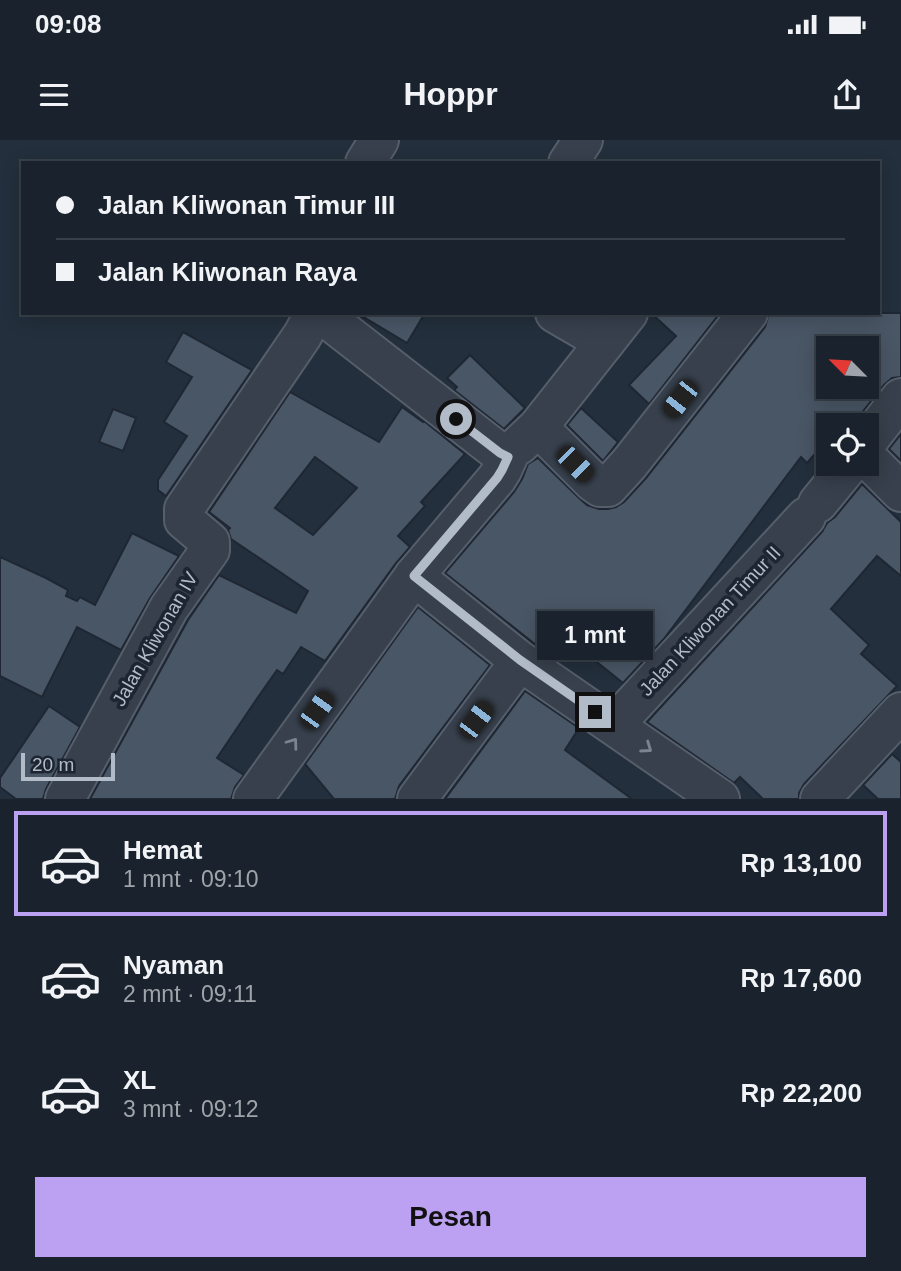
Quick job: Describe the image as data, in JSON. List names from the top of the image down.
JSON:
{
  "streets": {
    "street": ["Jalan Kliwonan Timur II", "Jalan Kliwonan IV"]
  },
  "scale_bar": "20 m",
  "north": "top left",
  "page": {
    "status": "09:08",
    "header": "Hoppr",
    "banner": ["Jalan Kliwonan Timur III", "Jalan Kliwonan Raya"],
    "bubble": "1 mnt",
    "scale": "20 m",
    "list": [
      {
        "name": "Hemat",
        "note": "1 mnt · 09:10",
        "value": "Rp 13,100"
      },
      {
        "name": "Nyaman",
        "note": "2 mnt · 09:11",
        "value": "Rp 17,600"
      },
      {
        "name": "XL",
        "note": "3 mnt · 09:12",
        "value": "Rp 22,200"
      }
    ],
    "buttons": "Pesan"
  }
}
